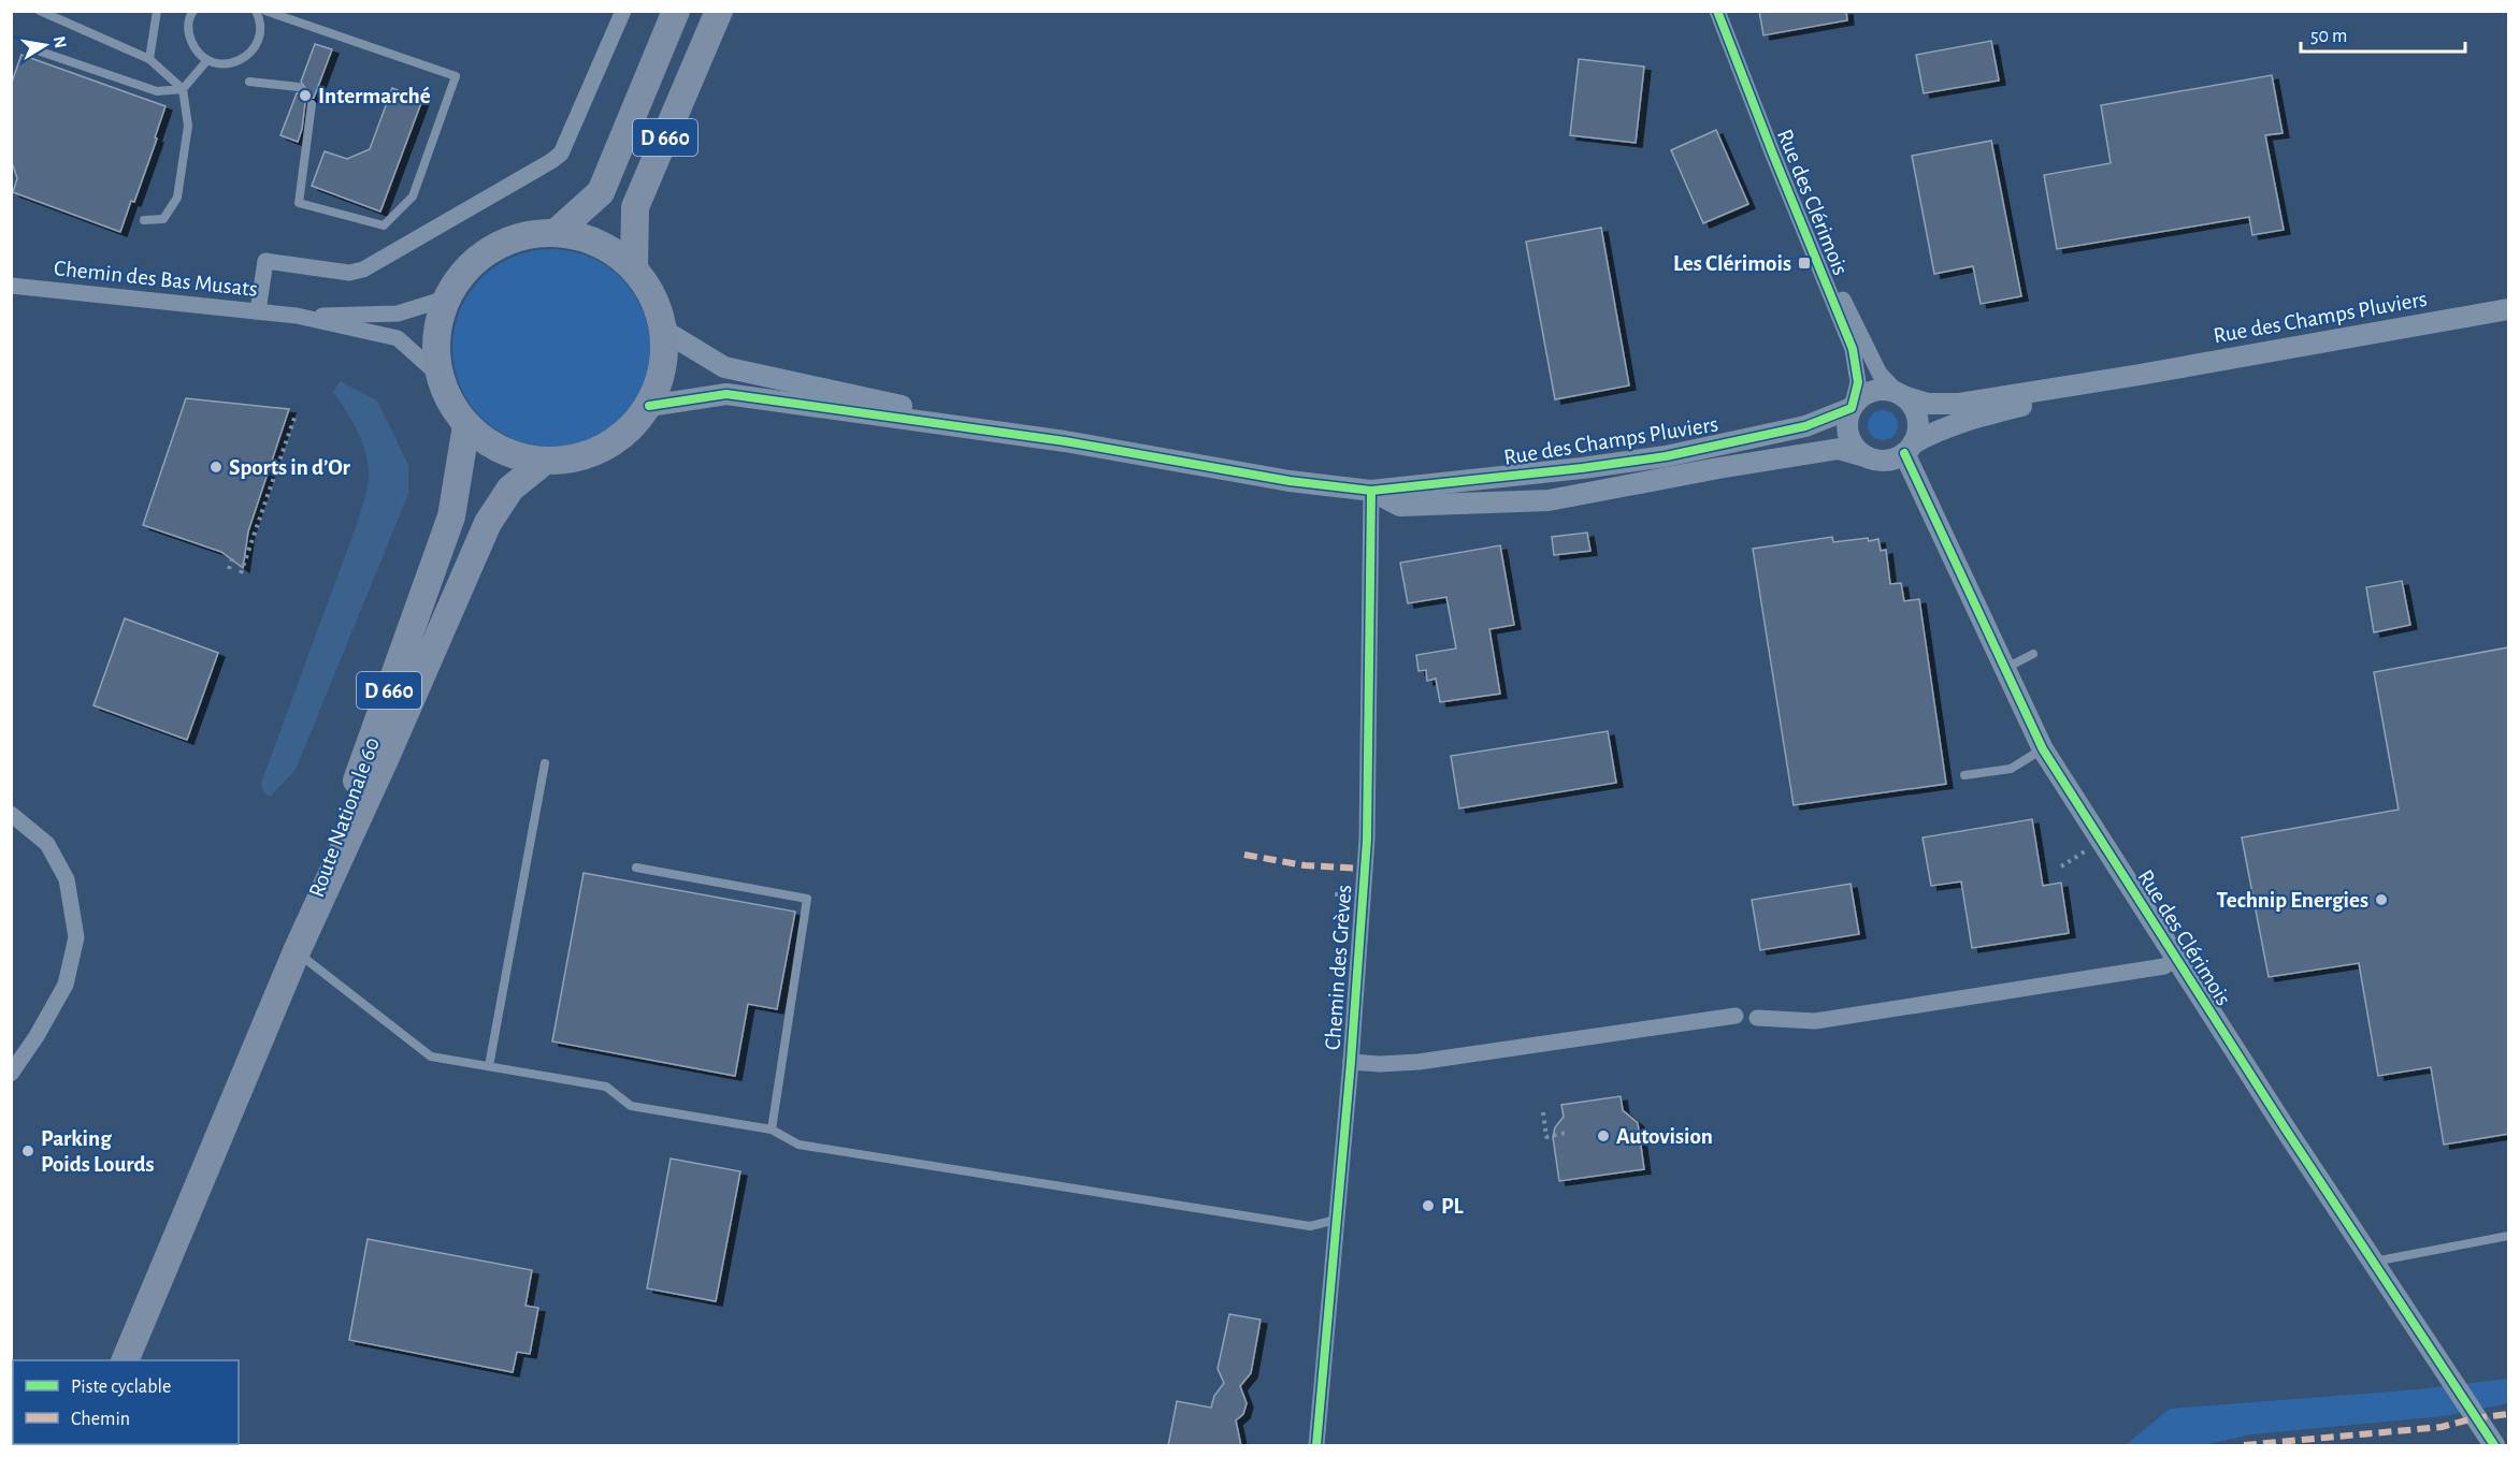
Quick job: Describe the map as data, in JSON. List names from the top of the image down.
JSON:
{
  "streets": {
    "main road": ["D 660", "Route Nationale 60"],
    "street": [
      "Rue des Clérimois",
      "Chemin des Bas Musats",
      "Rue des Champs Pluviers",
      "Chemin des Grèves"
    ]
  },
  "crossings": [
    ["D 660", "Chemin des Bas Musats"],
    ["D 660", "Route Nationale 60"],
    ["Rue des Clérimois", "Rue des Champs Pluviers"],
    ["Chemin des Bas Musats", "Route Nationale 60"],
    ["Rue des Champs Pluviers", "Chemin des Grèves"]
  ],
  "places": {
    "other": [
      "Intermarché",
      "Sports in d’Or",
      "Technip Energies",
      "Autovision",
      "Parking Poids Lourds",
      "PL"
    ],
    "transit": ["Les Clérimois"]
  },
  "legend": ["Piste cyclable", "Chemin"],
  "scale_bar": "50 m",
  "north": "right"
}
